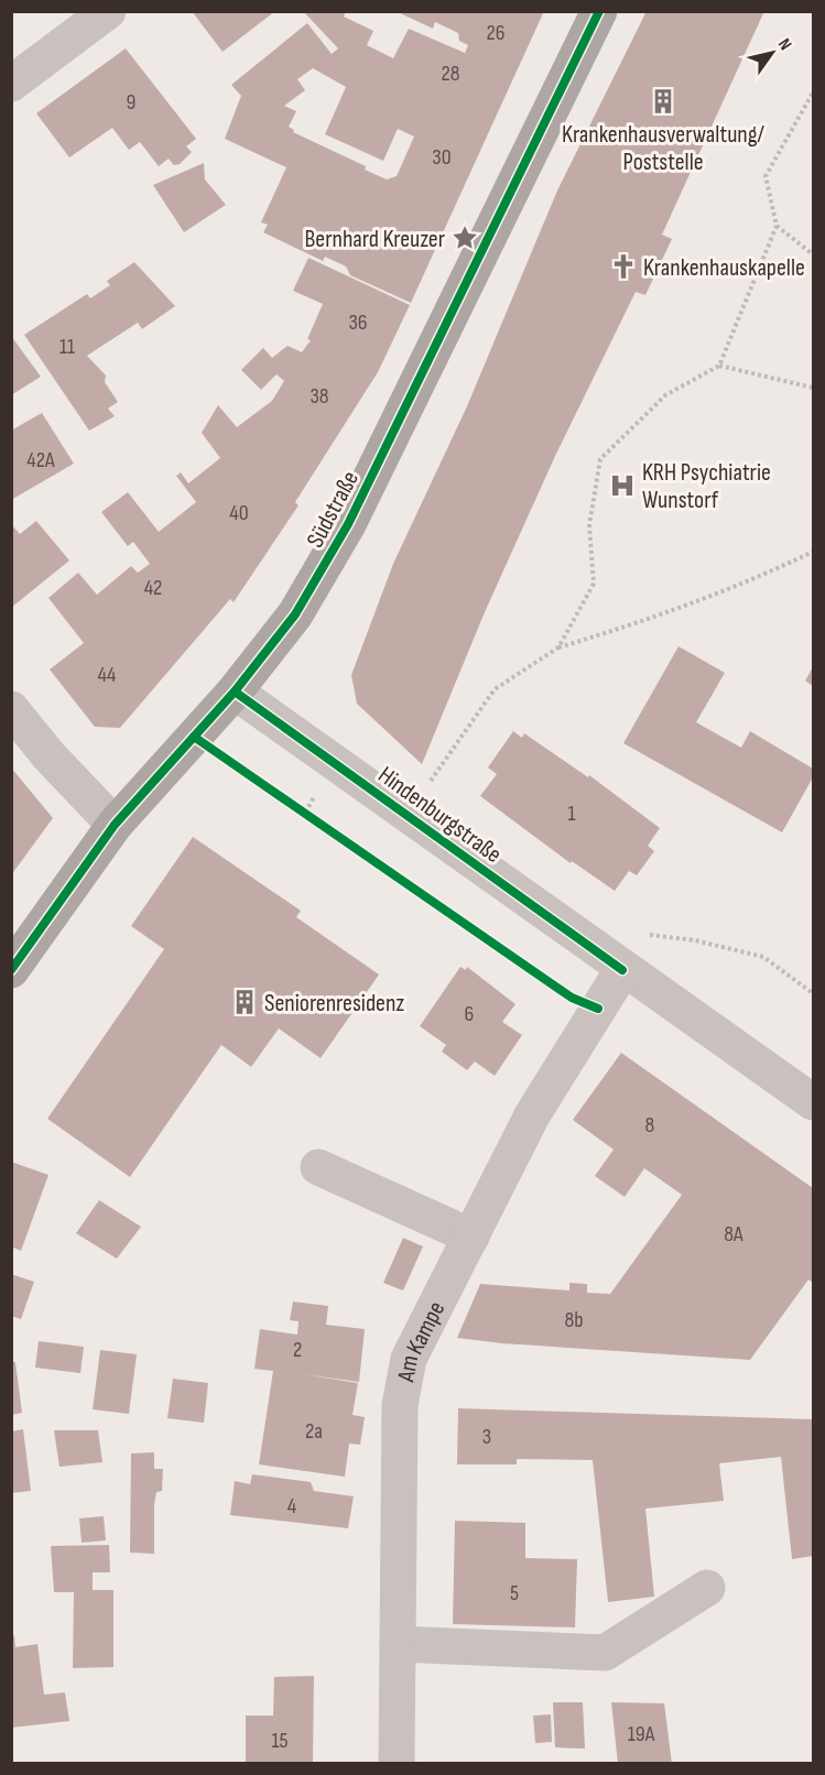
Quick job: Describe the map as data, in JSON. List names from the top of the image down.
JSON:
{
  "streets": {
    "main road": ["Südstraße"],
    "street": ["Hindenburgstraße", "Am Kampe"]
  },
  "crossings": [
    ["Südstraße", "Hindenburgstraße"],
    ["Hindenburgstraße", "Am Kampe"]
  ],
  "places": {
    "building": ["Krankenhausverwaltung/ Poststelle", "Seniorenresidenz"],
    "place": ["Bernhard Kreuzer"],
    "church": ["Krankenhauskapelle"],
    "hospital": ["KRH Psychiatrie Wunstorf"]
  },
  "house_numbers": [
    "26",
    "28",
    "9",
    "30",
    "36",
    "11",
    "38",
    "42A",
    "40",
    "42",
    "44",
    "1",
    "6",
    "8",
    "8A",
    "8b",
    "2",
    "2a",
    "3",
    "4",
    "5",
    "19A",
    "15"
  ],
  "north": "top right"
}
